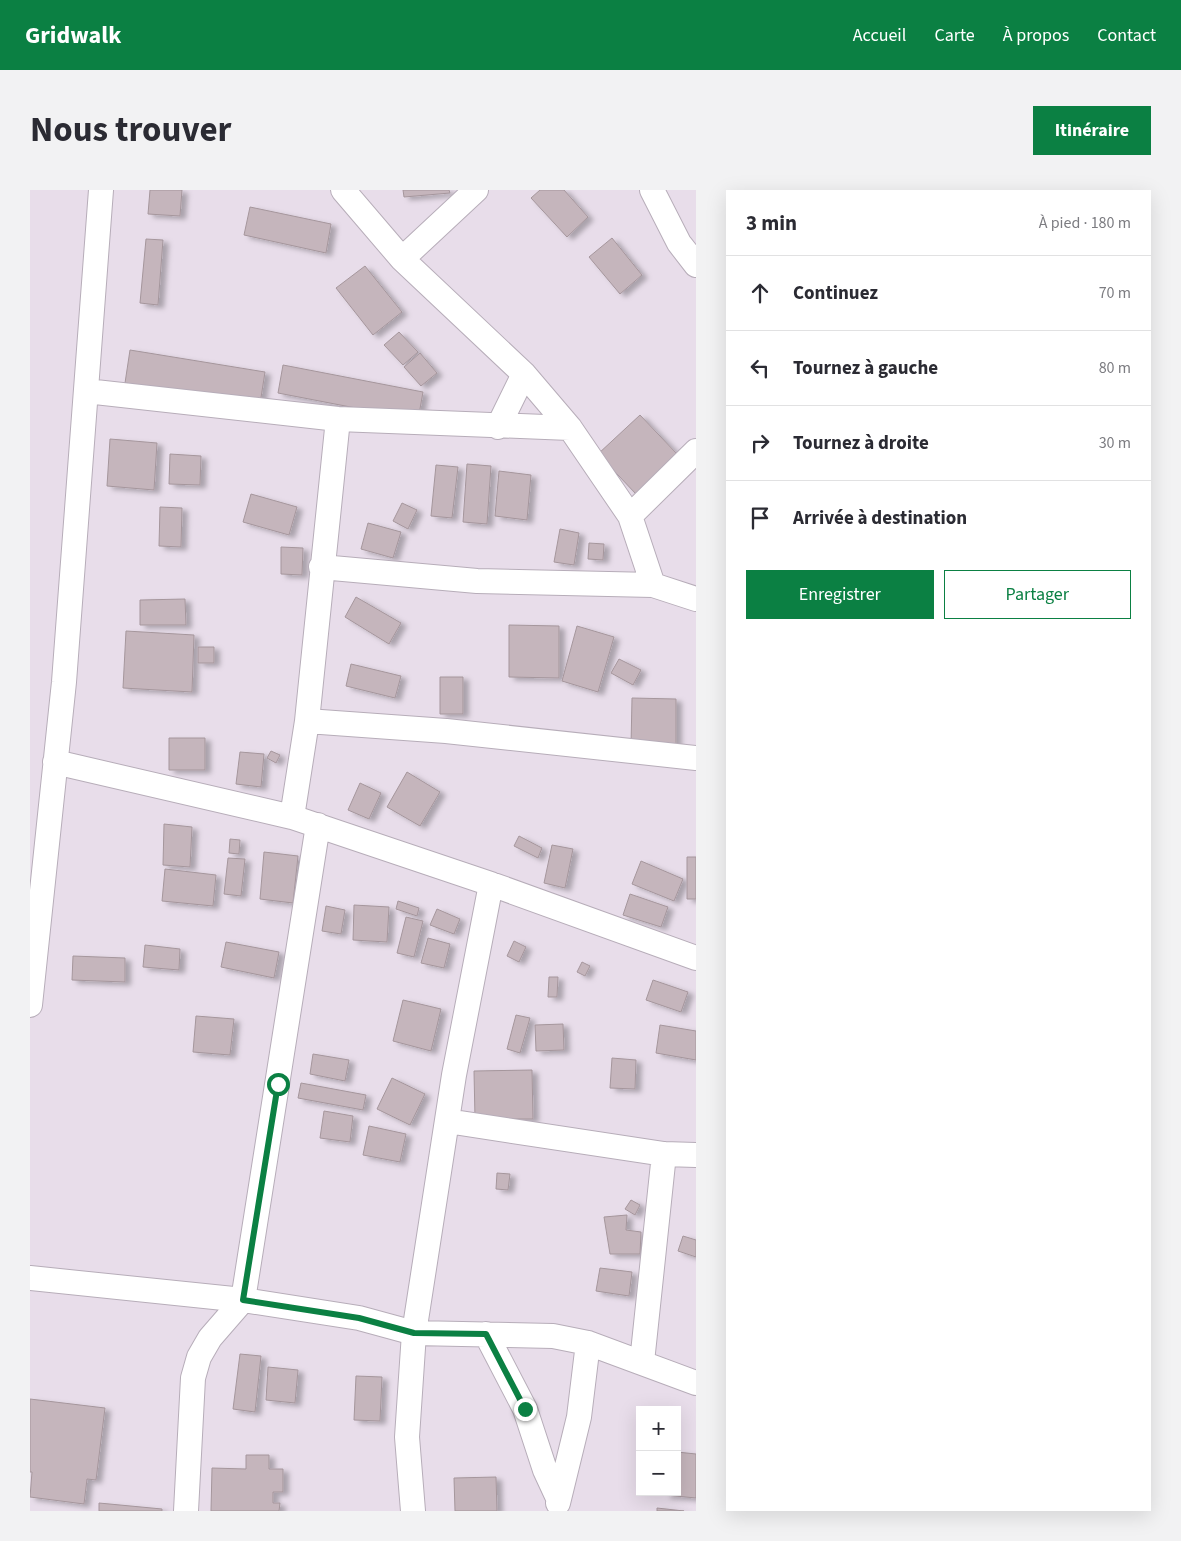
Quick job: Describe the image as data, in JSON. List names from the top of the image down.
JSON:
{
  "page": {
    "header": "Gridwalk",
    "nav": [
      "Accueil",
      "Carte",
      "À propos",
      "Contact"
    ],
    "title": "Nous trouver",
    "buttons": [
      "Itinéraire",
      ["Enregistrer", "Partager"]
    ],
    "heading": ["3 min", "À pied · 180 m"],
    "list": [
      ["Continuez", "70 m"],
      ["Tournez à gauche", "80 m"],
      ["Tournez à droite", "30 m"],
      "Arrivée à destination"
    ],
    "map_buttons": ["+", "−"]
  }
}
